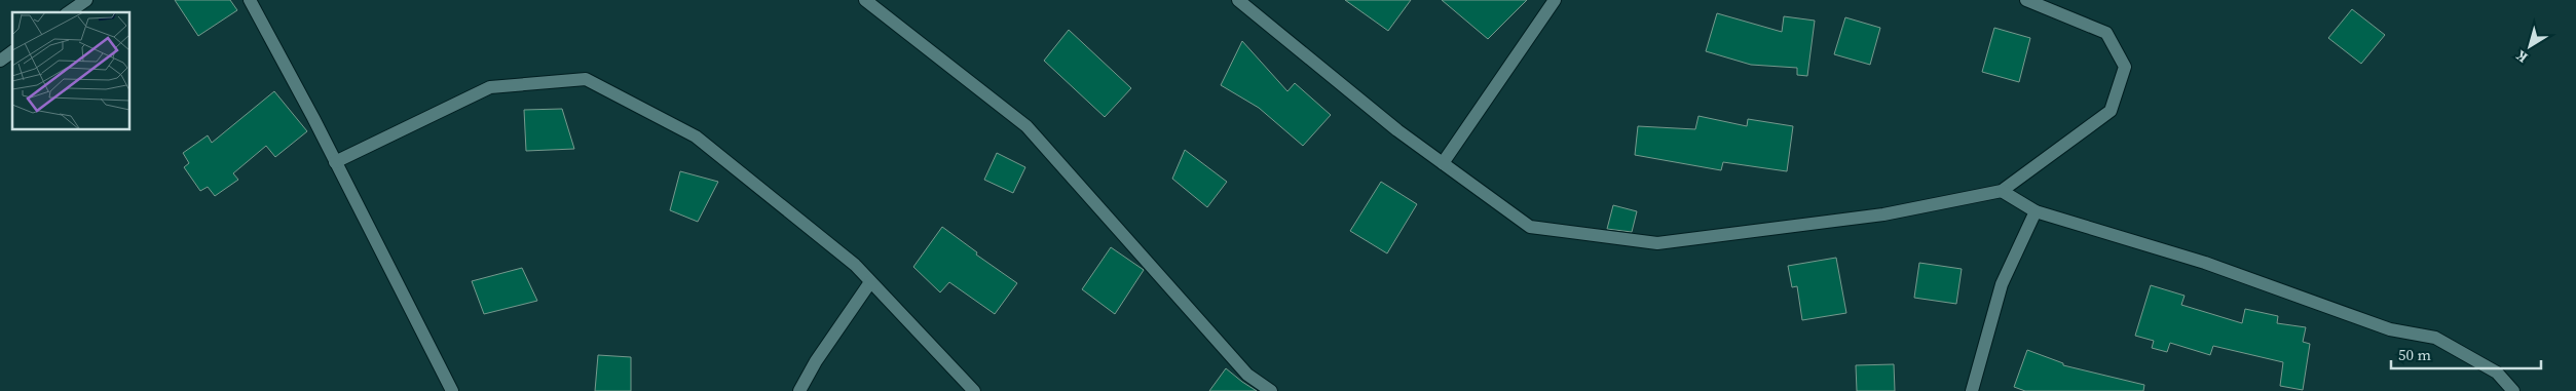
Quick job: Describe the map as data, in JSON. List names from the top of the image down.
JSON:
{
  "scale_bar": "50 m",
  "north": "bottom left"
}
